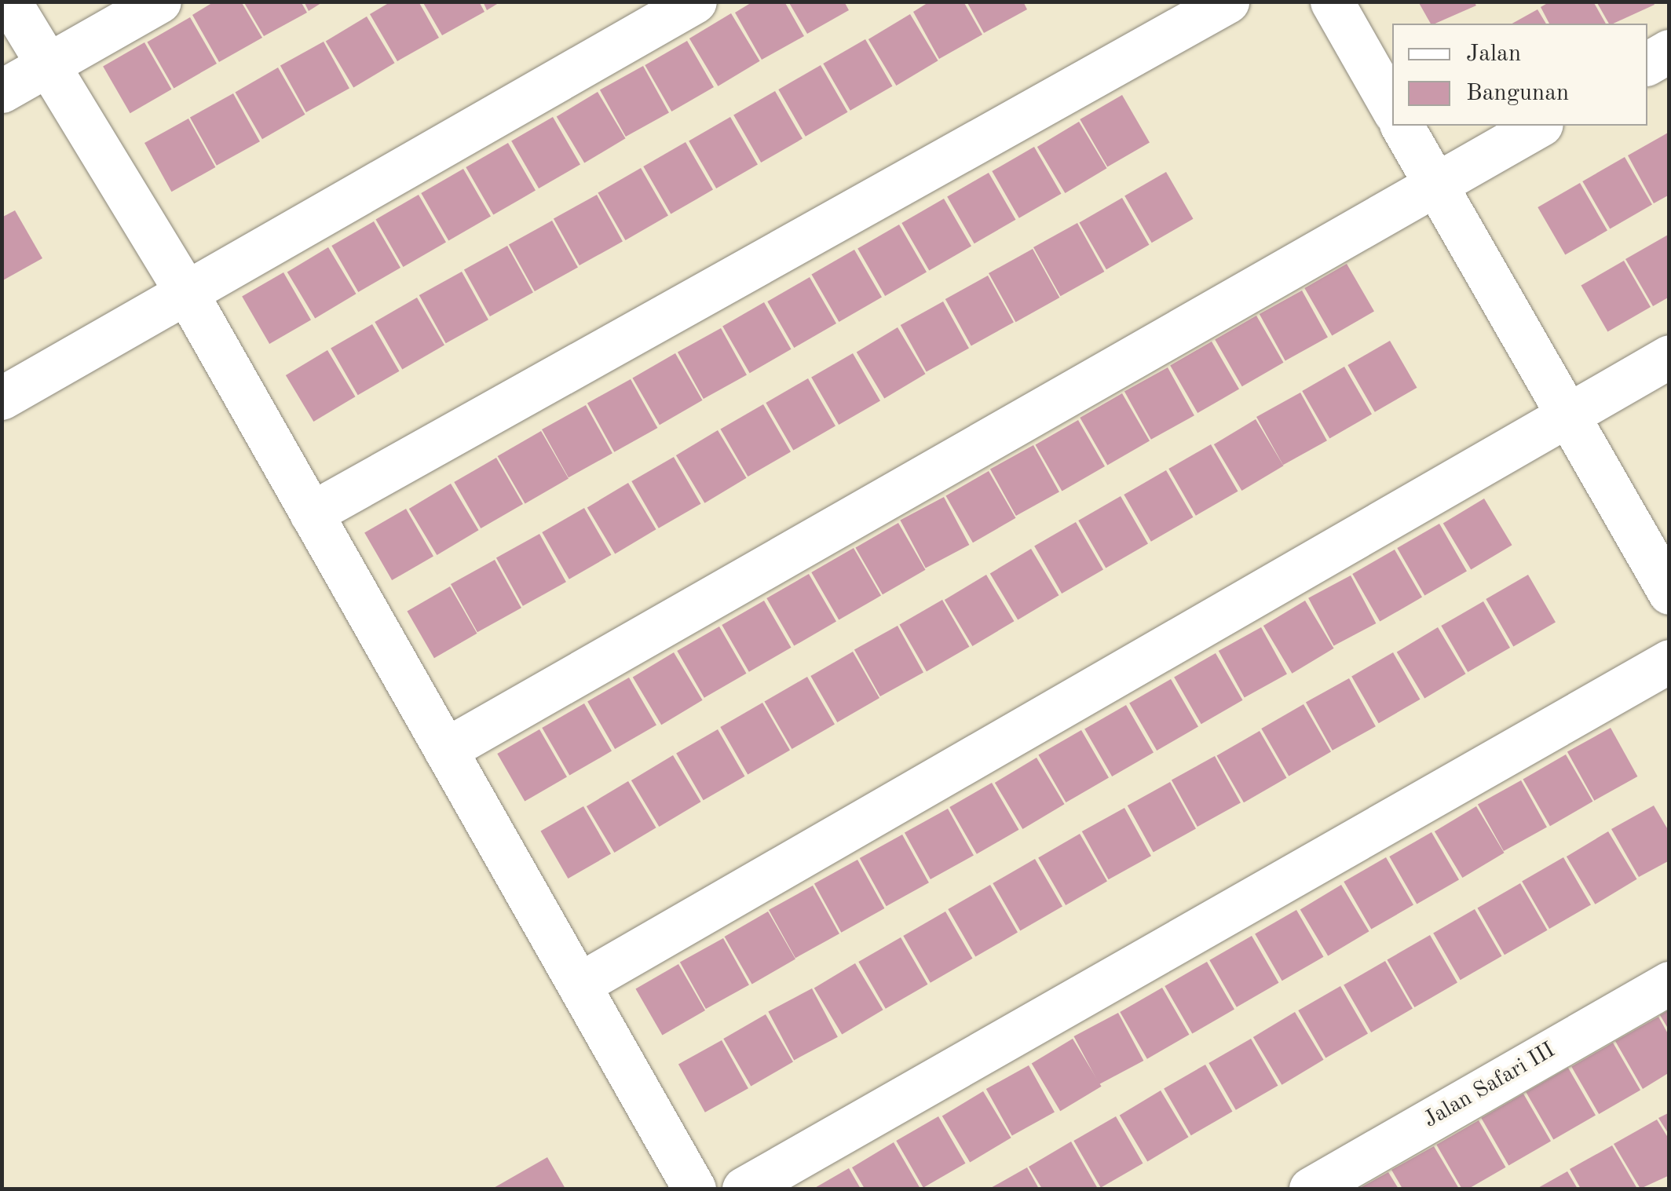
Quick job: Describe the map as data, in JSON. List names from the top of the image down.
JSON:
{
  "streets": {
    "street": ["Jalan Safari III"]
  },
  "legend": ["Jalan", "Bangunan"]
}
